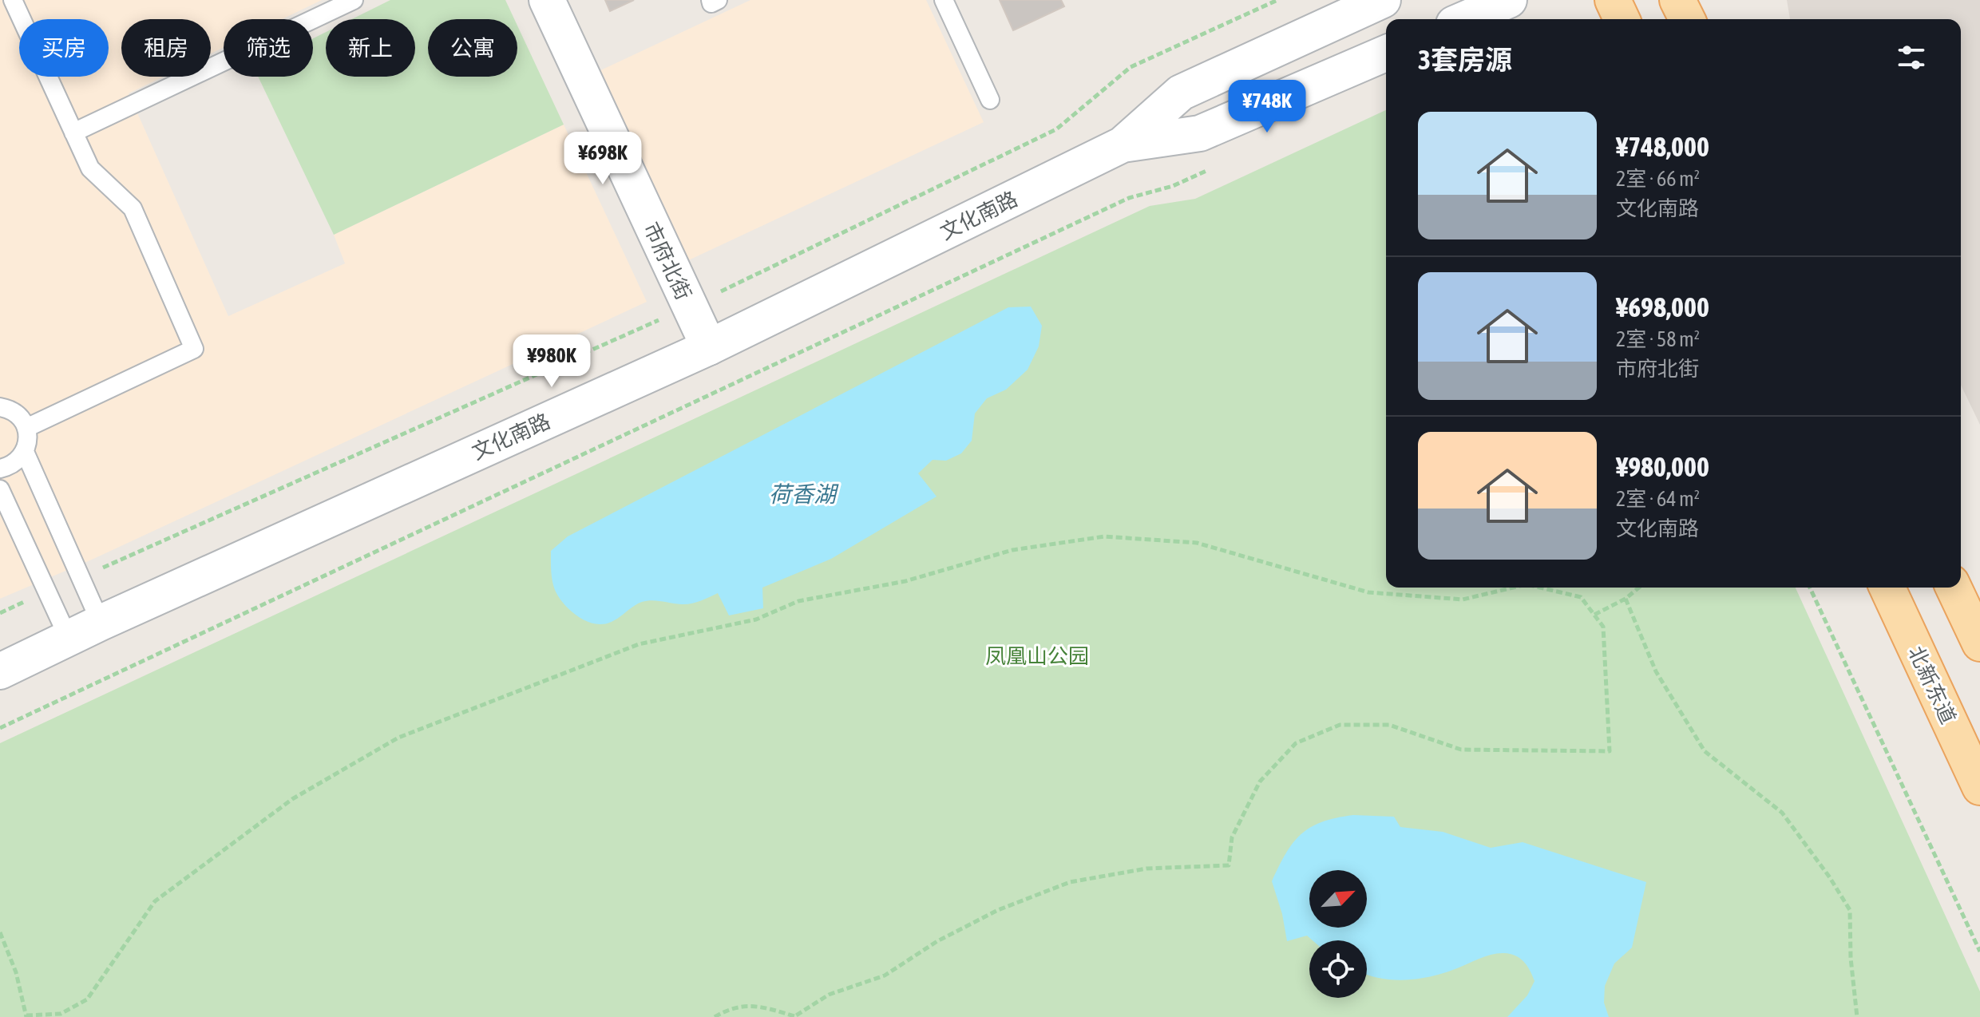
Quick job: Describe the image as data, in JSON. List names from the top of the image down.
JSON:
{
  "streets": {
    "main road": ["北新东道"],
    "street": ["文化南路", "市府北街"]
  },
  "crossings": [
    ["文化南路", "市府北街"]
  ],
  "water": ["荷香湖"],
  "parks": ["凤凰山公园"],
  "north": "top right",
  "page": {
    "chip": [
      "买房",
      "租房",
      "筛选",
      "新上",
      "公寓"
    ],
    "heading": "3套房源",
    "price": ["¥748K", "¥698K", "¥980K"],
    "list": [
      {
        "name": "¥748,000",
        "note": "2室 · 66 m² · 文化南路"
      },
      {
        "name": "¥698,000",
        "note": "2室 · 58 m² · 市府北街"
      },
      {
        "name": "¥980,000",
        "note": "2室 · 64 m² · 文化南路"
      }
    ]
  }
}
